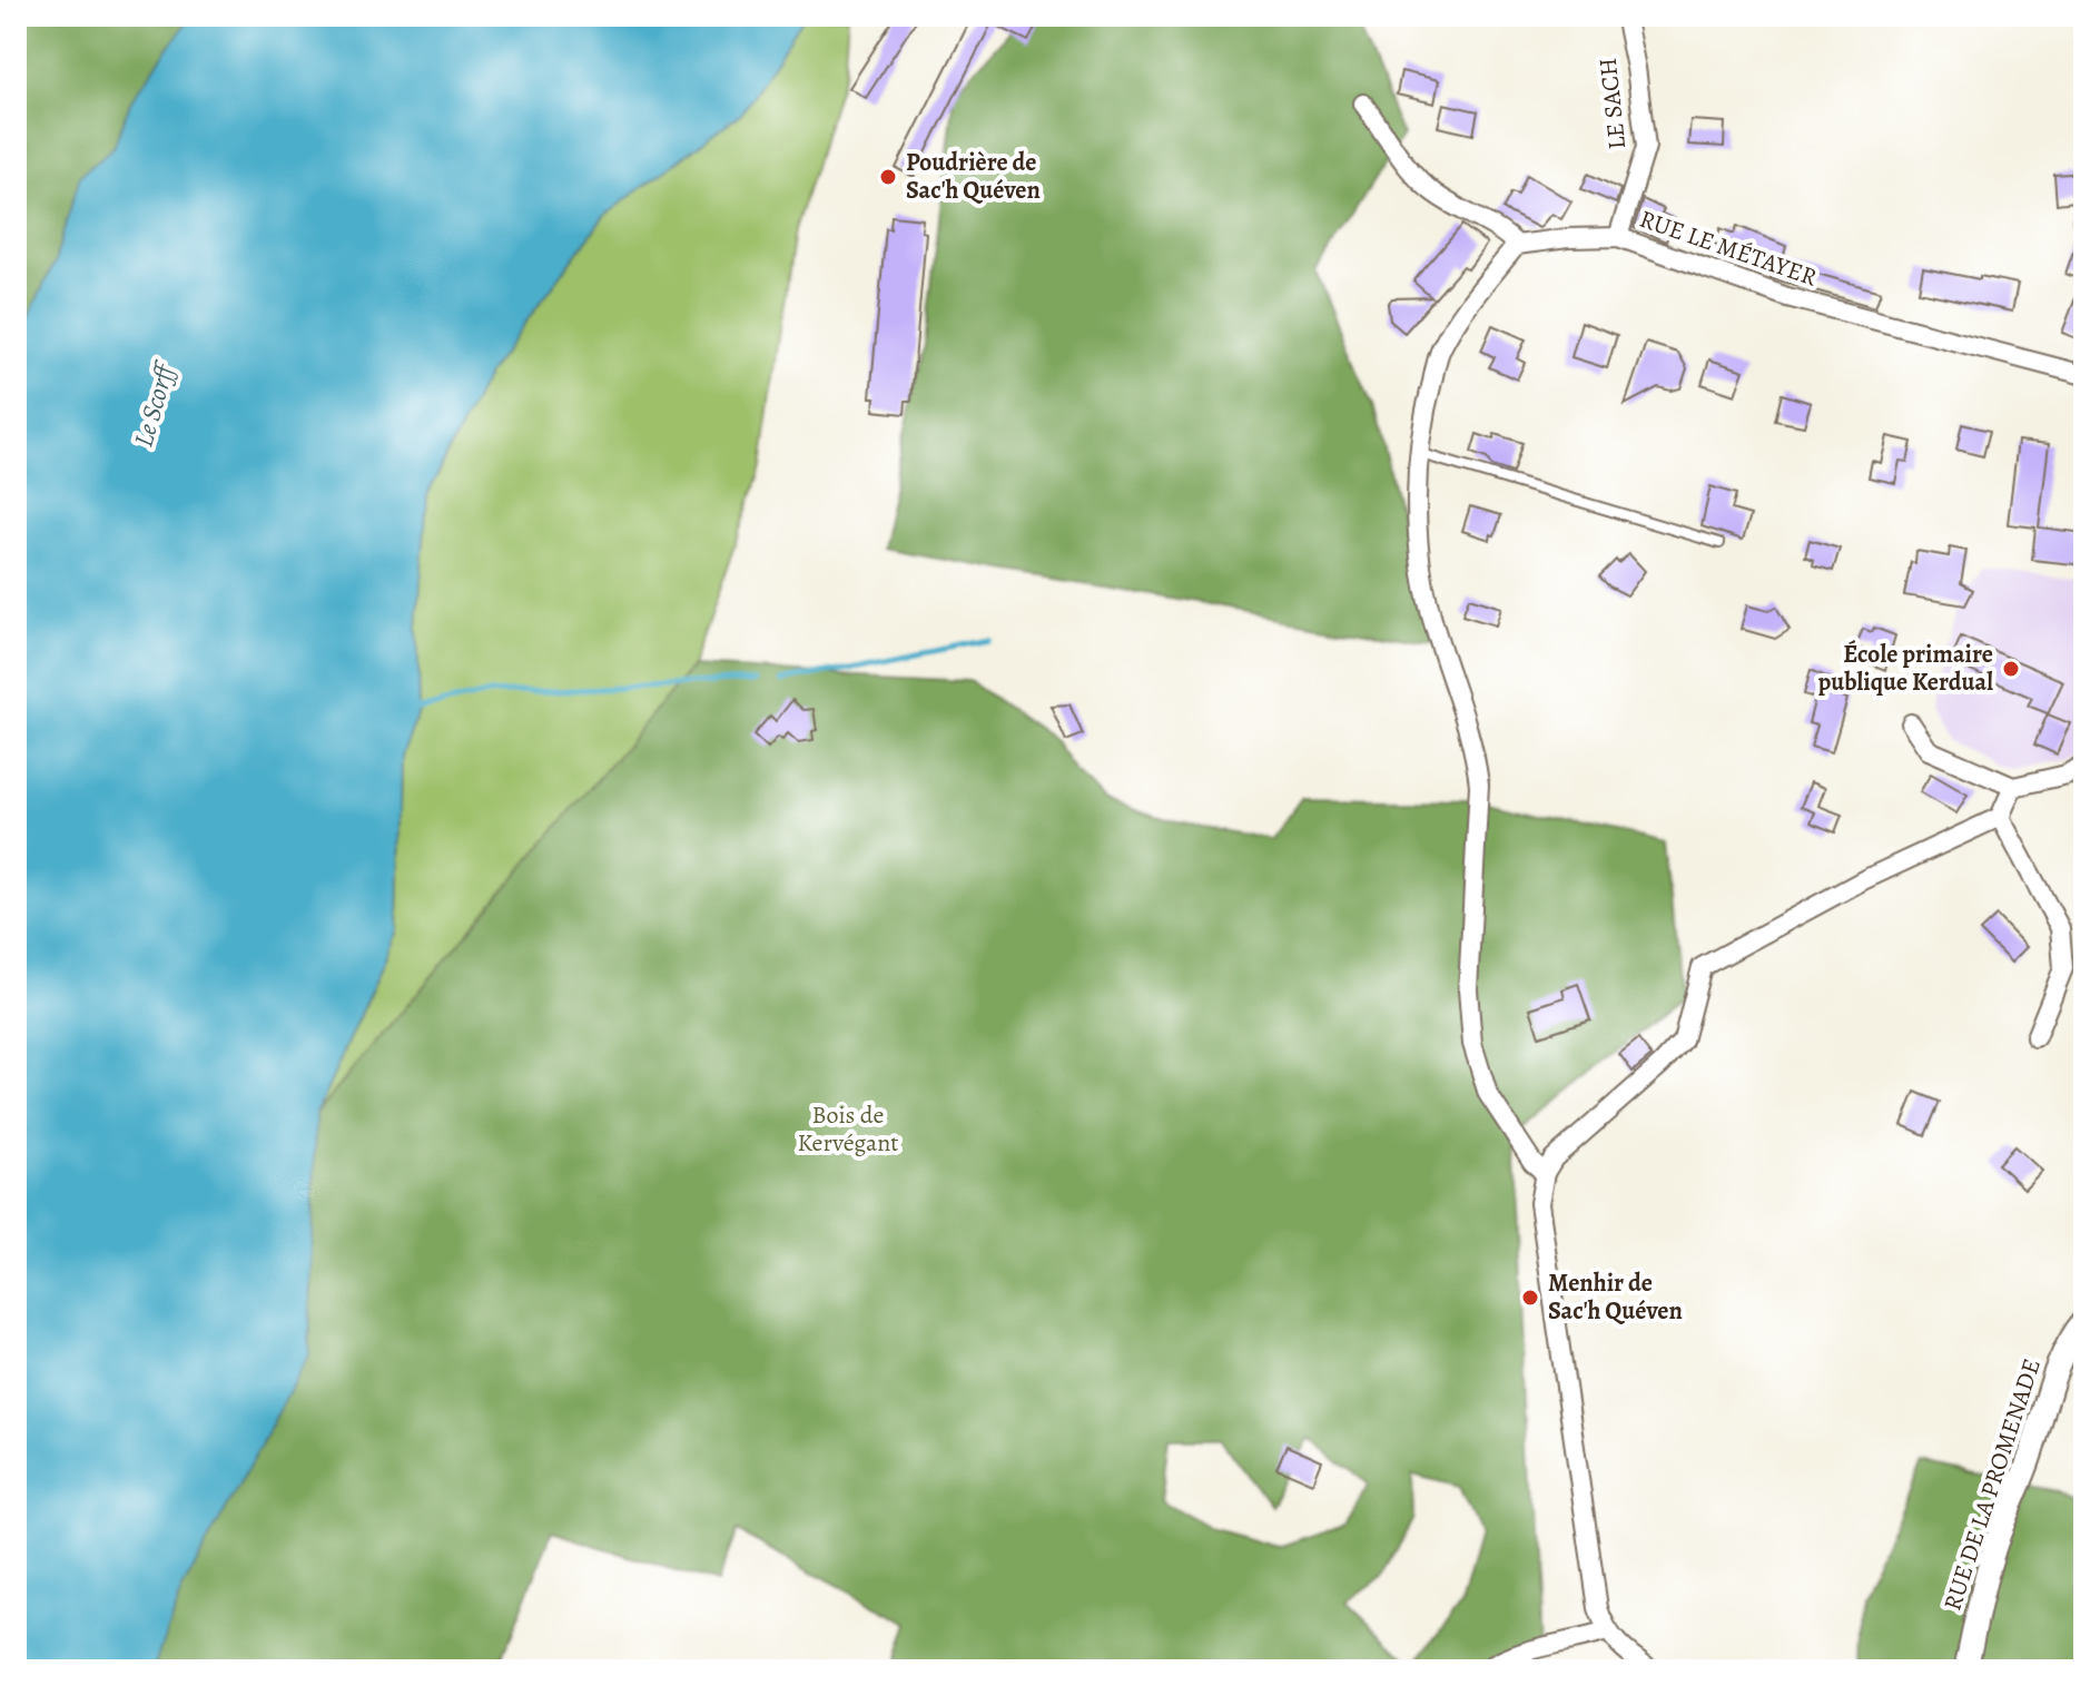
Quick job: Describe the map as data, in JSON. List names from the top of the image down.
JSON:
{
  "streets": {
    "street": ["LE SACH", "RUE LE MÉTAYER", "RUE DE LA PROMENADE"]
  },
  "crossings": [
    ["LE SACH", "RUE LE MÉTAYER"]
  ],
  "water": ["Le Scorff"],
  "parks": ["Bois de Kervégant"],
  "places": ["Poudrière de Sac'h Quéven", "École primaire publique Kerdual", "Menhir de Sac'h Quéven"]
}
